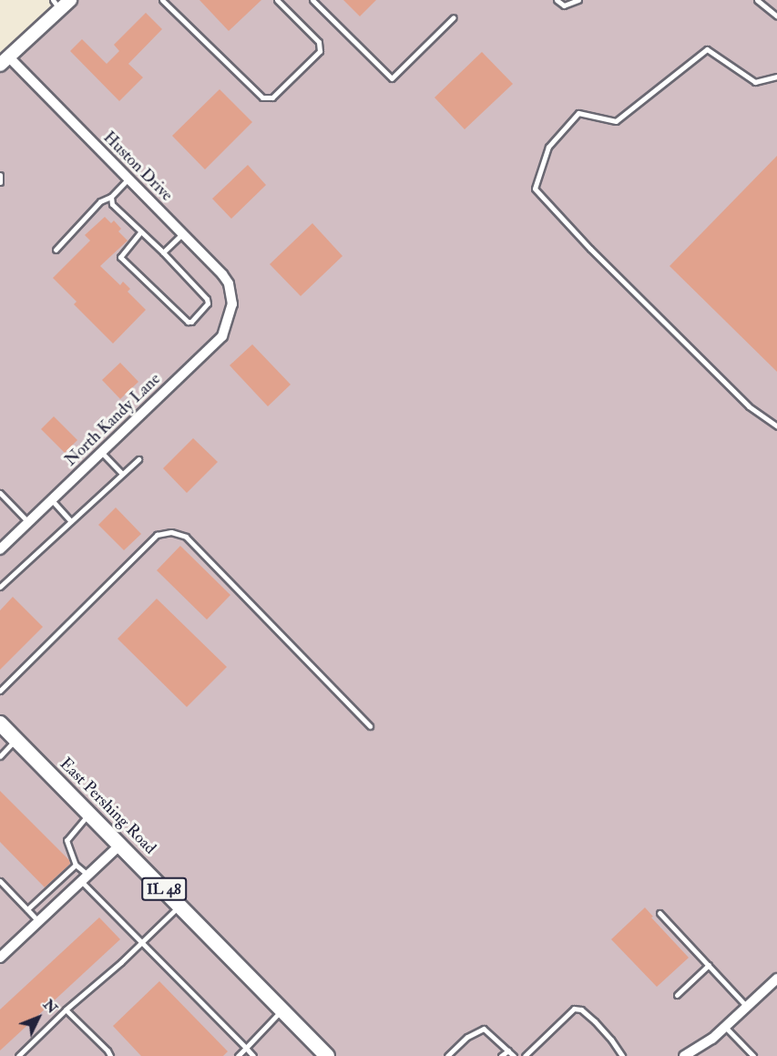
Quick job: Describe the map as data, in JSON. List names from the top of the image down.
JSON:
{
  "streets": {
    "main road": ["East Pershing Road", "IL 48"],
    "street": ["Huston Drive", "North Kandy Lane"]
  },
  "crossings": [
    ["Huston Drive", "North Kandy Lane"]
  ],
  "north": "top right"
}
